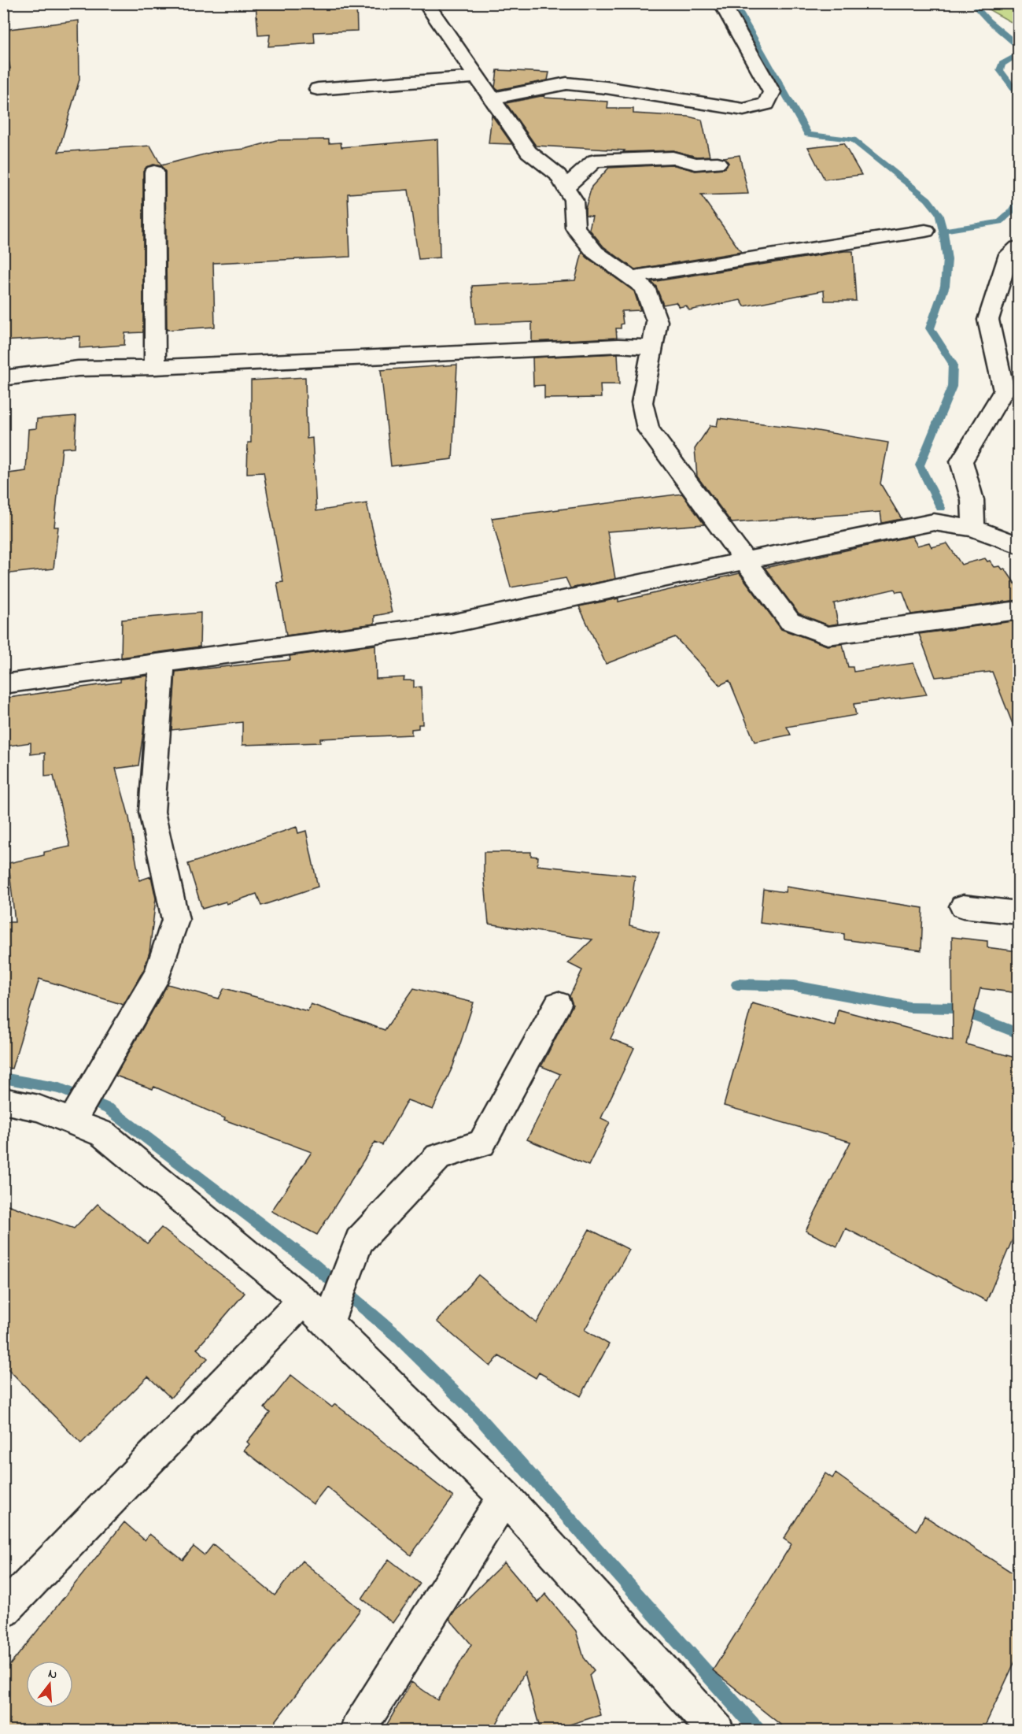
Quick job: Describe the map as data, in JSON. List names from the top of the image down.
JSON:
{
  "north": "top"
}
